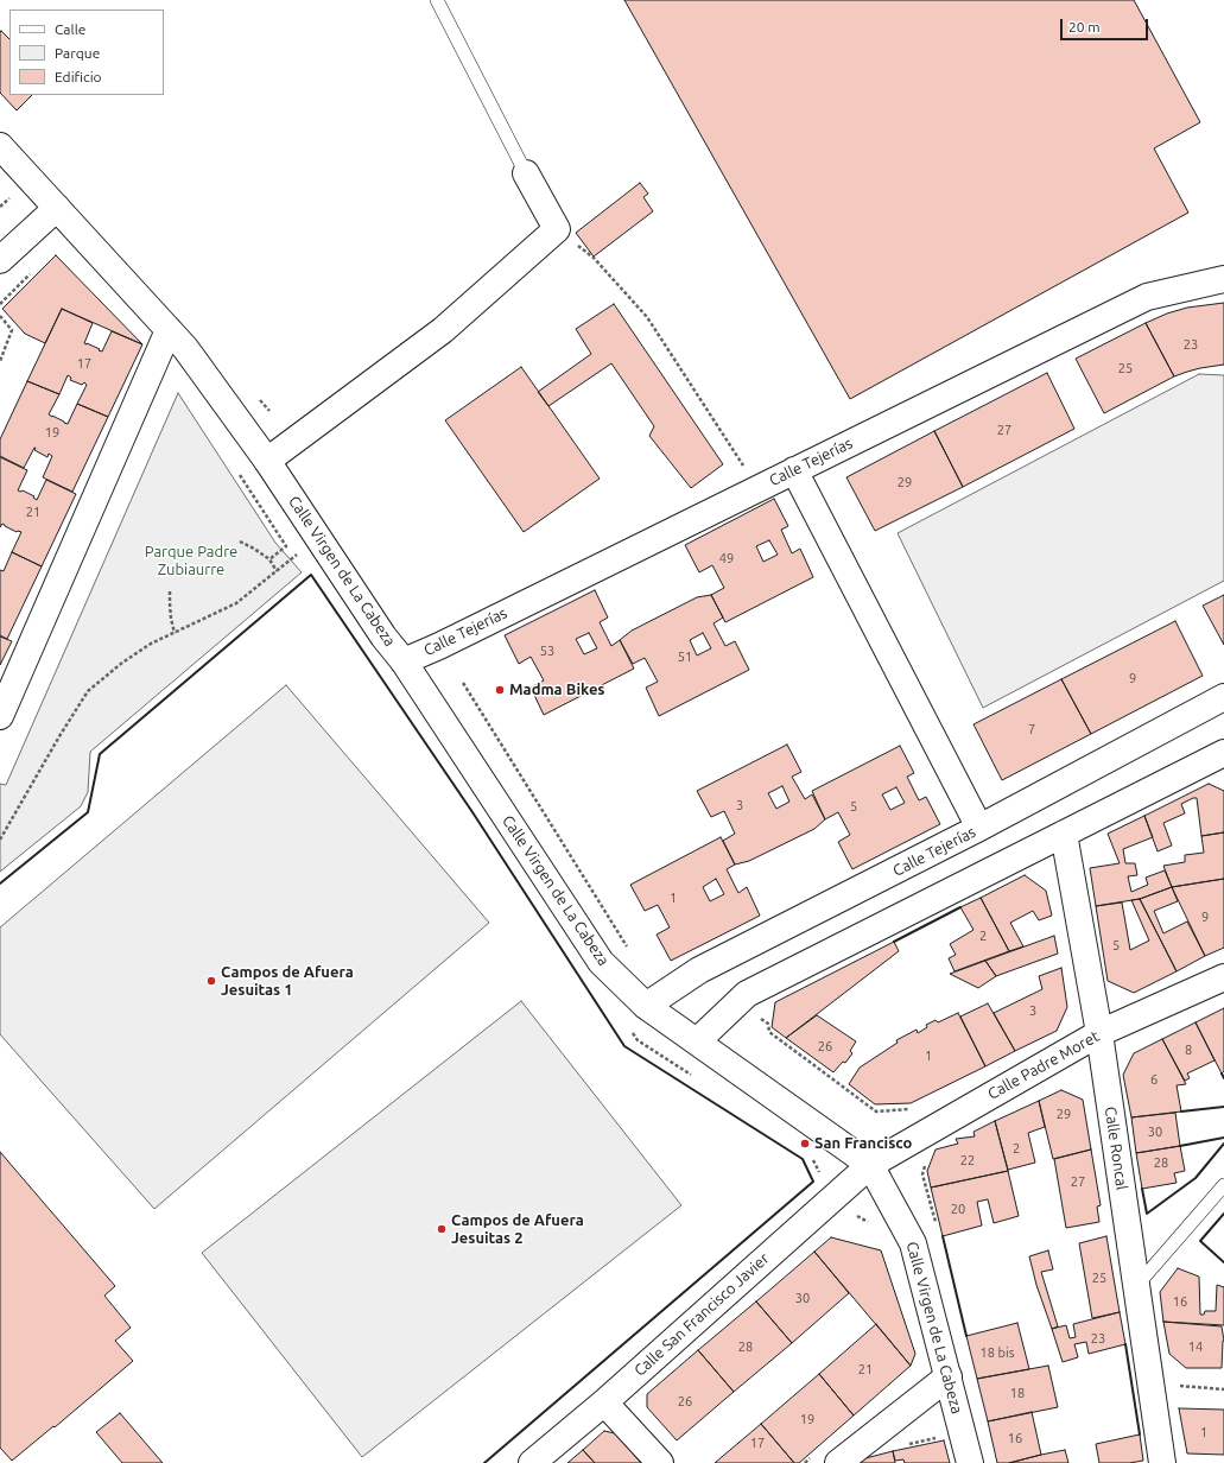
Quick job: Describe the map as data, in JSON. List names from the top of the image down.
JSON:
{
  "streets": {
    "street": [
      "Calle Tejerías",
      "Calle Virgen de La Cabeza",
      "Calle Padre Moret",
      "Calle Roncal",
      "Calle San Francisco Javier"
    ]
  },
  "crossings": [
    ["Calle Tejerías", "Calle Virgen de La Cabeza"],
    ["Calle Virgen de La Cabeza", "Calle Padre Moret"],
    ["Calle Virgen de La Cabeza", "Calle San Francisco Javier"],
    ["Calle Padre Moret", "Calle Roncal"],
    ["Calle Padre Moret", "Calle San Francisco Javier"]
  ],
  "parks": ["Parque Padre Zubiaurre"],
  "places": [
    "Madma Bikes",
    "Campos de Afuera Jesuitas 1",
    "San Francisco",
    "Campos de Afuera Jesuitas 2"
  ],
  "house_numbers": [
    "23",
    "17",
    "25",
    "27",
    "19",
    "29",
    "21",
    "49",
    "53",
    "51",
    "9",
    "7",
    "3",
    "5",
    "1",
    "9",
    "2",
    "5",
    "3",
    "26",
    "8",
    "1",
    "6",
    "29",
    "30",
    "2",
    "22",
    "28",
    "27",
    "20",
    "25",
    "30",
    "16",
    "23",
    "28",
    "14",
    "18 bis",
    "21",
    "18",
    "26",
    "19",
    "1",
    "16",
    "17"
  ],
  "legend": ["Calle", "Parque", "Edificio"],
  "scale_bar": "20 m"
}
